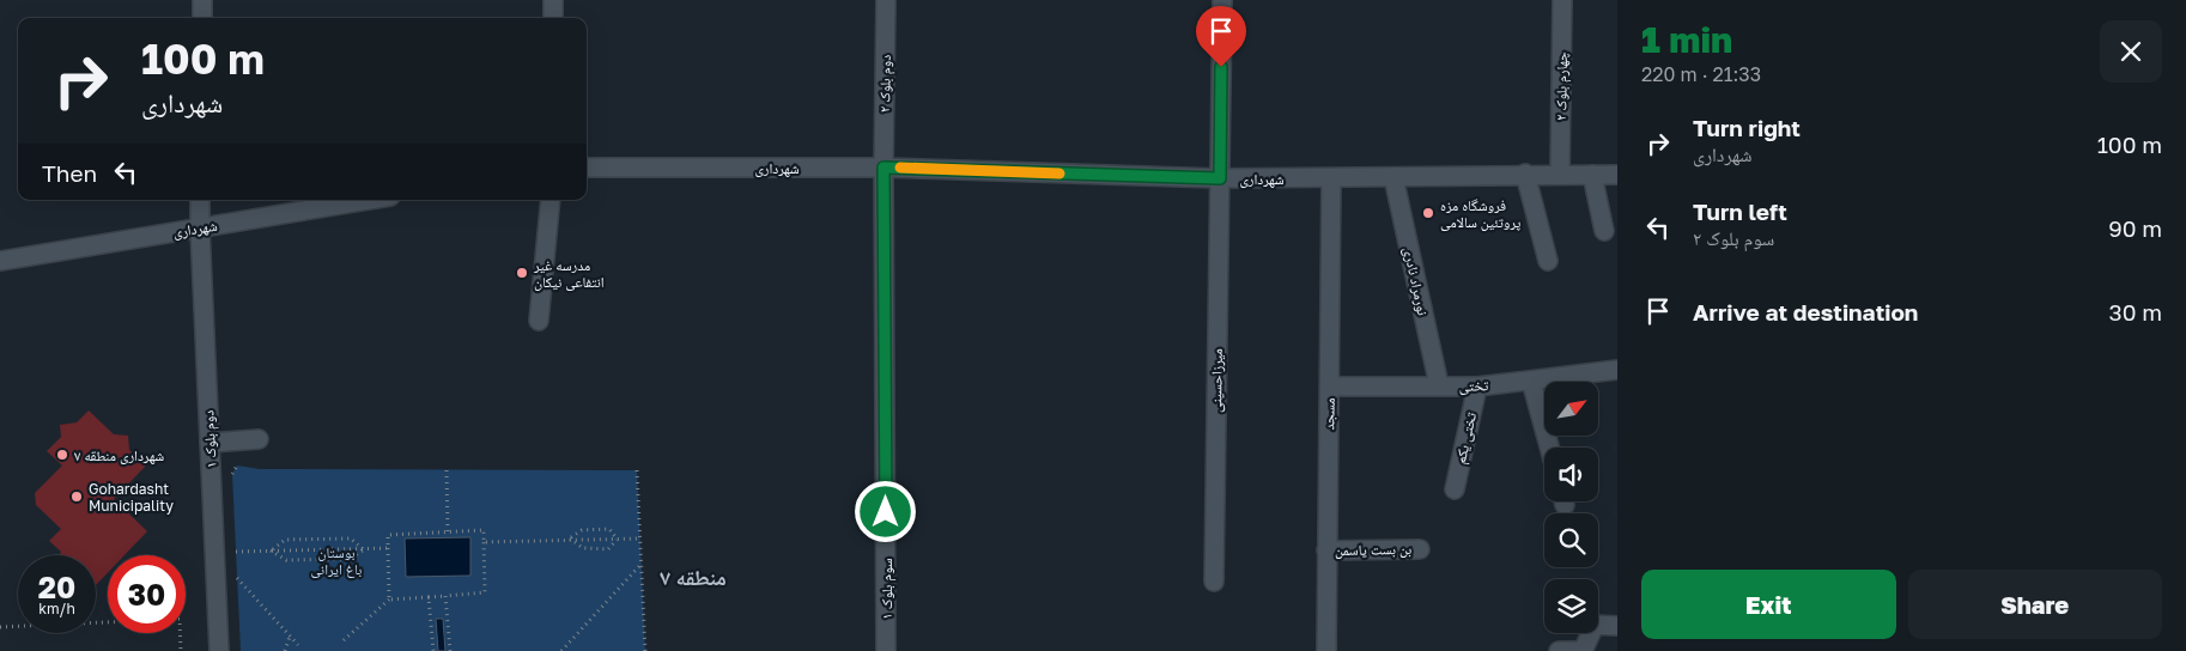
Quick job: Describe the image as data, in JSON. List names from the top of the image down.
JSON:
{
  "streets": {
    "street": [
      "دوم بلوک ۲",
      "چهارم بلوک ۲",
      "شهرداری",
      "نورمراد نادری",
      "میرزاحسینی",
      "تختی",
      "مسجد",
      "تختی یکم",
      "دوم بلوک ۱",
      "بن بست یاسمن",
      "سوم بلوک ۱"
    ]
  },
  "crossings": [
    ["دوم بلوک ۲", "شهرداری"],
    ["دوم بلوک ۲", "سوم بلوک ۱"],
    ["چهارم بلوک ۲", "شهرداری"],
    ["شهرداری", "نورمراد نادری"],
    ["شهرداری", "میرزاحسینی"],
    ["شهرداری", "مسجد"],
    ["شهرداری", "دوم بلوک ۱"],
    ["شهرداری", "سوم بلوک ۱"],
    ["نورمراد نادری", "تختی"],
    ["تختی", "مسجد"],
    ["تختی", "تختی یکم"],
    ["مسجد", "بن بست یاسمن"]
  ],
  "districts": ["منطقه ۷"],
  "parks": ["بوستان باغ ایرانی"],
  "places": [
    "فروشگاه مزه پروتئین سالامی",
    "مدرسه غیر انتفاعی نیکان",
    "شهرداری منطقه ۷",
    "Gohardasht Municipality"
  ],
  "north": "top right",
  "page": {
    "heading": ["1 min", "220 m · 21:33"],
    "turn": ["100 m", "شهرداری"],
    "list": [
      {
        "name": "Turn right",
        "note": "شهرداری",
        "value": "100 m"
      },
      {
        "name": "Turn left",
        "note": "سوم بلوک ۲",
        "value": "90 m"
      },
      {
        "name": "Arrive at destination",
        "value": "30 m"
      }
    ],
    "then": "Then",
    "speed": "20 km/h",
    "limit": "30",
    "buttons": ["Exit", "Share"]
  }
}
